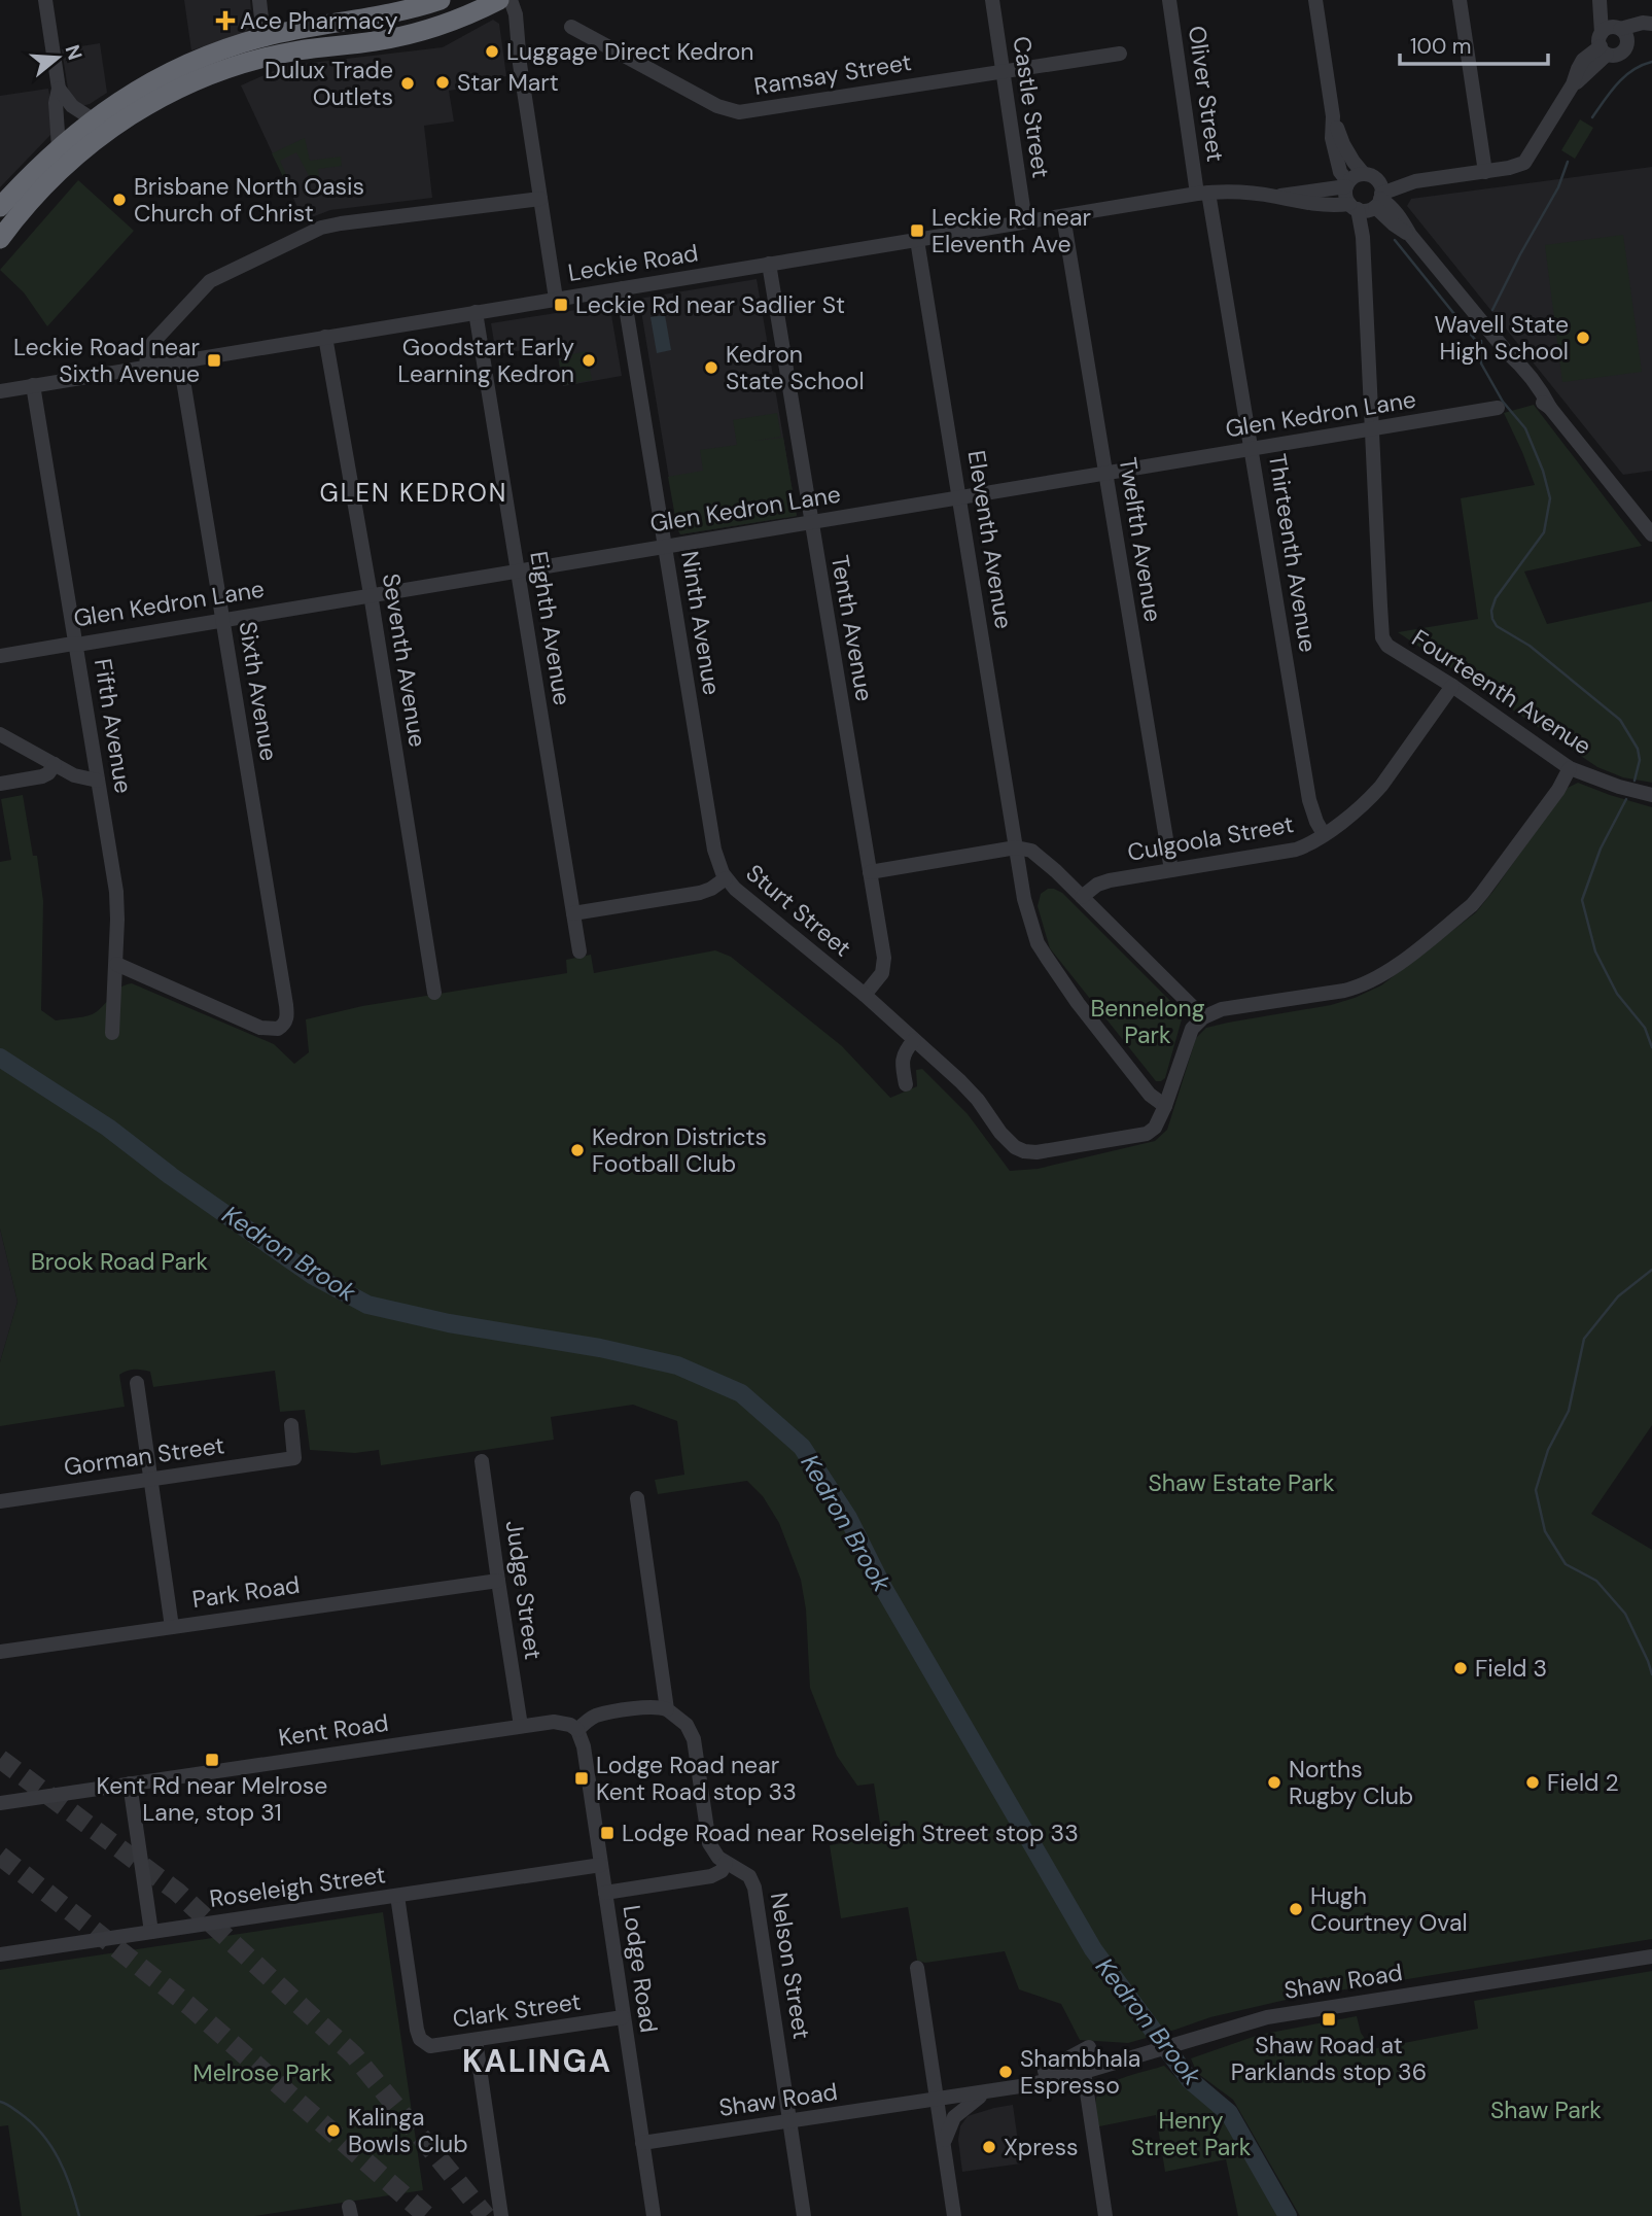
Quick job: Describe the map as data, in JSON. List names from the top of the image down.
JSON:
{
  "streets": {
    "street": [
      "Ramsay Street",
      "Oliver Street",
      "Castle Street",
      "Leckie Road",
      "Glen Kedron Lane",
      "Eleventh Avenue",
      "Twelfth Avenue",
      "Thirteenth Avenue",
      "Ninth Avenue",
      "Eighth Avenue",
      "Tenth Avenue",
      "Seventh Avenue",
      "Sixth Avenue",
      "Fourteenth Avenue",
      "Fifth Avenue",
      "Culgoola Street",
      "Sturt Street",
      "Gorman Street",
      "Judge Street",
      "Park Road",
      "Kent Road",
      "Roseleigh Street",
      "Nelson Street",
      "Lodge Road",
      "Shaw Road",
      "Clark Street"
    ]
  },
  "crossings": [
    ["Ramsay Street", "Castle Street"],
    ["Oliver Street", "Leckie Road"],
    ["Oliver Street", "Thirteenth Avenue"],
    ["Castle Street", "Leckie Road"],
    ["Leckie Road", "Eleventh Avenue"],
    ["Leckie Road", "Twelfth Avenue"],
    ["Leckie Road", "Thirteenth Avenue"],
    ["Leckie Road", "Ninth Avenue"],
    ["Leckie Road", "Eighth Avenue"],
    ["Leckie Road", "Tenth Avenue"],
    ["Leckie Road", "Seventh Avenue"],
    ["Leckie Road", "Sixth Avenue"],
    ["Leckie Road", "Fourteenth Avenue"],
    ["Leckie Road", "Fifth Avenue"],
    ["Glen Kedron Lane", "Eleventh Avenue"],
    ["Glen Kedron Lane", "Twelfth Avenue"],
    ["Glen Kedron Lane", "Thirteenth Avenue"],
    ["Glen Kedron Lane", "Ninth Avenue"],
    ["Glen Kedron Lane", "Eighth Avenue"],
    ["Glen Kedron Lane", "Tenth Avenue"],
    ["Glen Kedron Lane", "Seventh Avenue"],
    ["Glen Kedron Lane", "Sixth Avenue"],
    ["Glen Kedron Lane", "Fourteenth Avenue"],
    ["Glen Kedron Lane", "Fifth Avenue"],
    ["Eleventh Avenue", "Sturt Street"],
    ["Twelfth Avenue", "Culgoola Street"],
    ["Thirteenth Avenue", "Culgoola Street"],
    ["Ninth Avenue", "Sturt Street"],
    ["Eighth Avenue", "Sturt Street"],
    ["Tenth Avenue", "Sturt Street"],
    ["Sixth Avenue", "Fifth Avenue"],
    ["Fourteenth Avenue", "Culgoola Street"],
    ["Judge Street", "Park Road"],
    ["Judge Street", "Kent Road"],
    ["Kent Road", "Lodge Road"],
    ["Roseleigh Street", "Lodge Road"],
    ["Roseleigh Street", "Clark Street"],
    ["Nelson Street", "Shaw Road"],
    ["Lodge Road", "Shaw Road"],
    ["Lodge Road", "Clark Street"]
  ],
  "districts": ["GLEN KEDRON", "KALINGA"],
  "water": ["Kedron Brook"],
  "parks": [
    "Bennelong Park",
    "Brook Road Park",
    "Shaw Estate Park",
    "Melrose Park",
    "Shaw Park",
    "Henry Street Park"
  ],
  "places": {
    "health": ["Ace Pharmacy"],
    "other": [
      "Luggage Direct Kedron",
      "Star Mart",
      "Dulux Trade Outlets",
      "Brisbane North Oasis Church of Christ",
      "Wavell State High School",
      "Goodstart Early Learning Kedron",
      "Kedron State School",
      "Kedron Districts Football Club",
      "Field 3",
      "Norths Rugby Club",
      "Field 2",
      "Hugh Courtney Oval",
      "Shambhala Espresso",
      "Kalinga Bowls Club",
      "Xpress"
    ],
    "transit": [
      "Leckie Rd near Eleventh Ave",
      "Leckie Rd near Sadlier St",
      "Leckie Road near Sixth Avenue",
      "Kent Rd near Melrose Lane, stop 31",
      "Lodge Road near Kent Road stop 33",
      "Lodge Road near Roseleigh Street stop 33",
      "Shaw Road at Parklands stop 36"
    ]
  },
  "scale_bar": "100 m",
  "north": "right"
}
